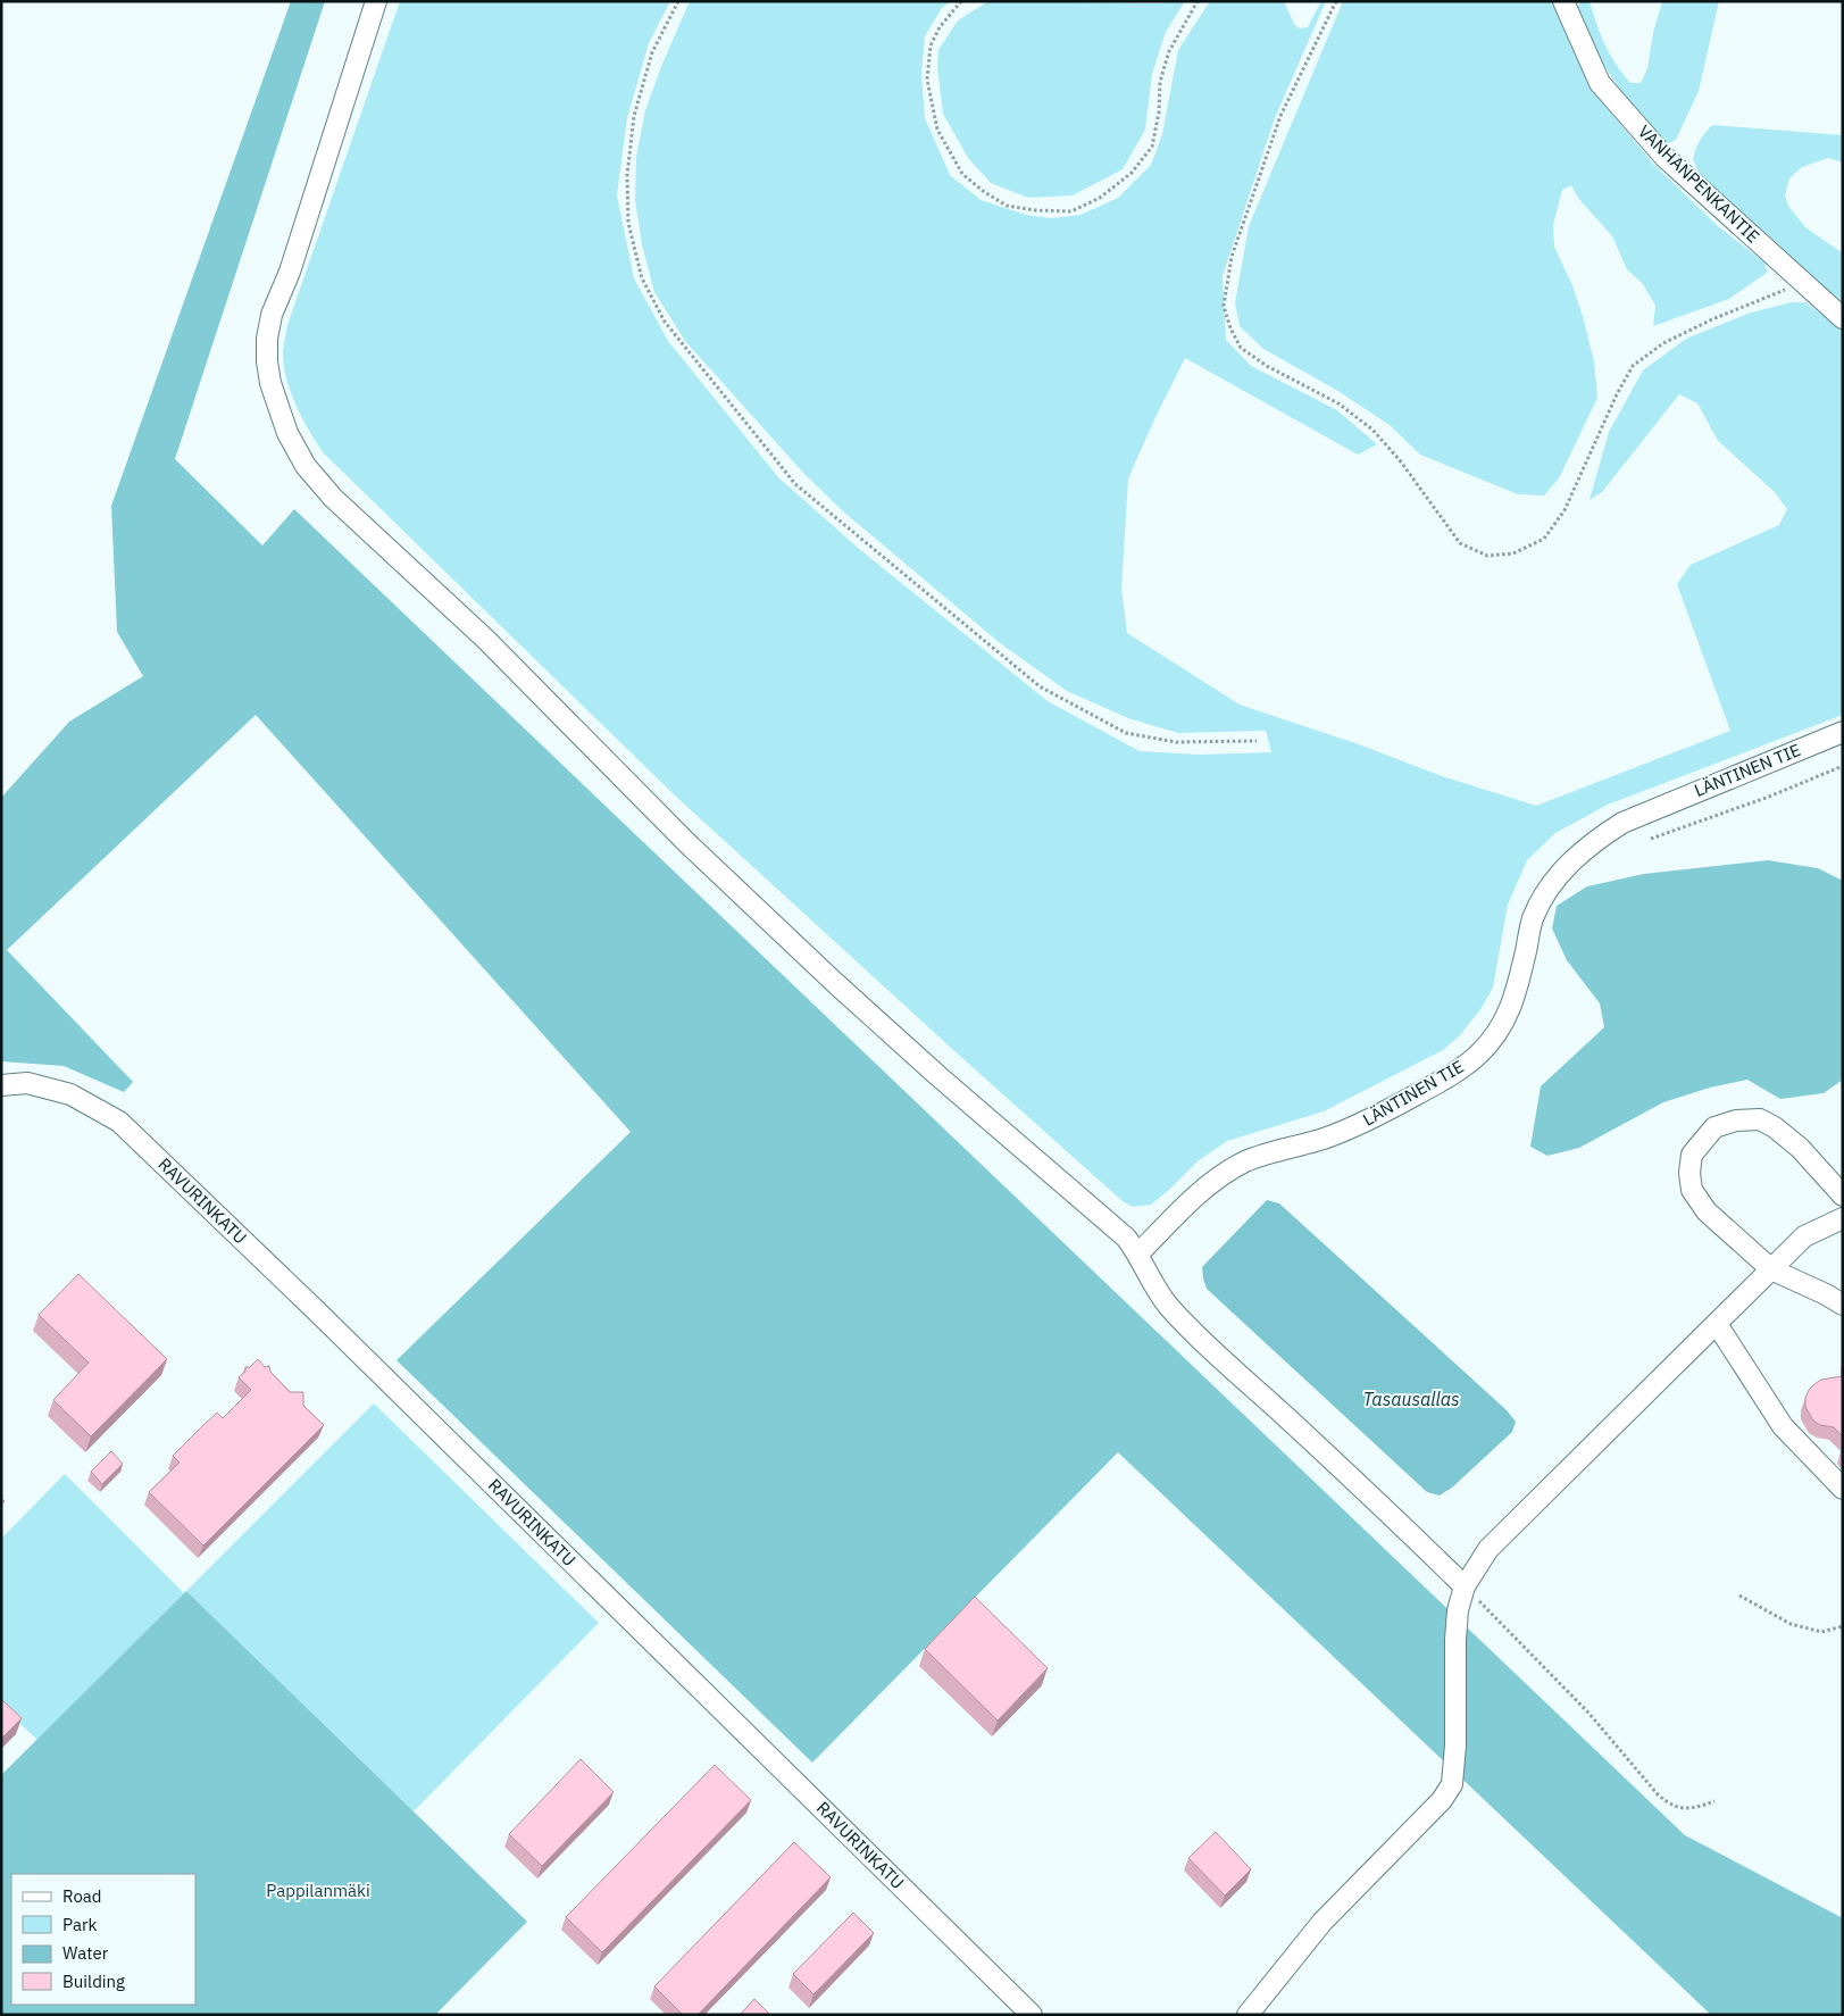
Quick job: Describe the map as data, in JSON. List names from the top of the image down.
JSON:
{
  "streets": {
    "street": ["VANHANPENKANTIE", "LÄNTINEN TIE", "RAVURINKATU"]
  },
  "water": ["Tasausallas"],
  "parks": ["Pappilanmäki"],
  "legend": [
    "Road",
    "Park",
    "Water",
    "Building"
  ]
}
